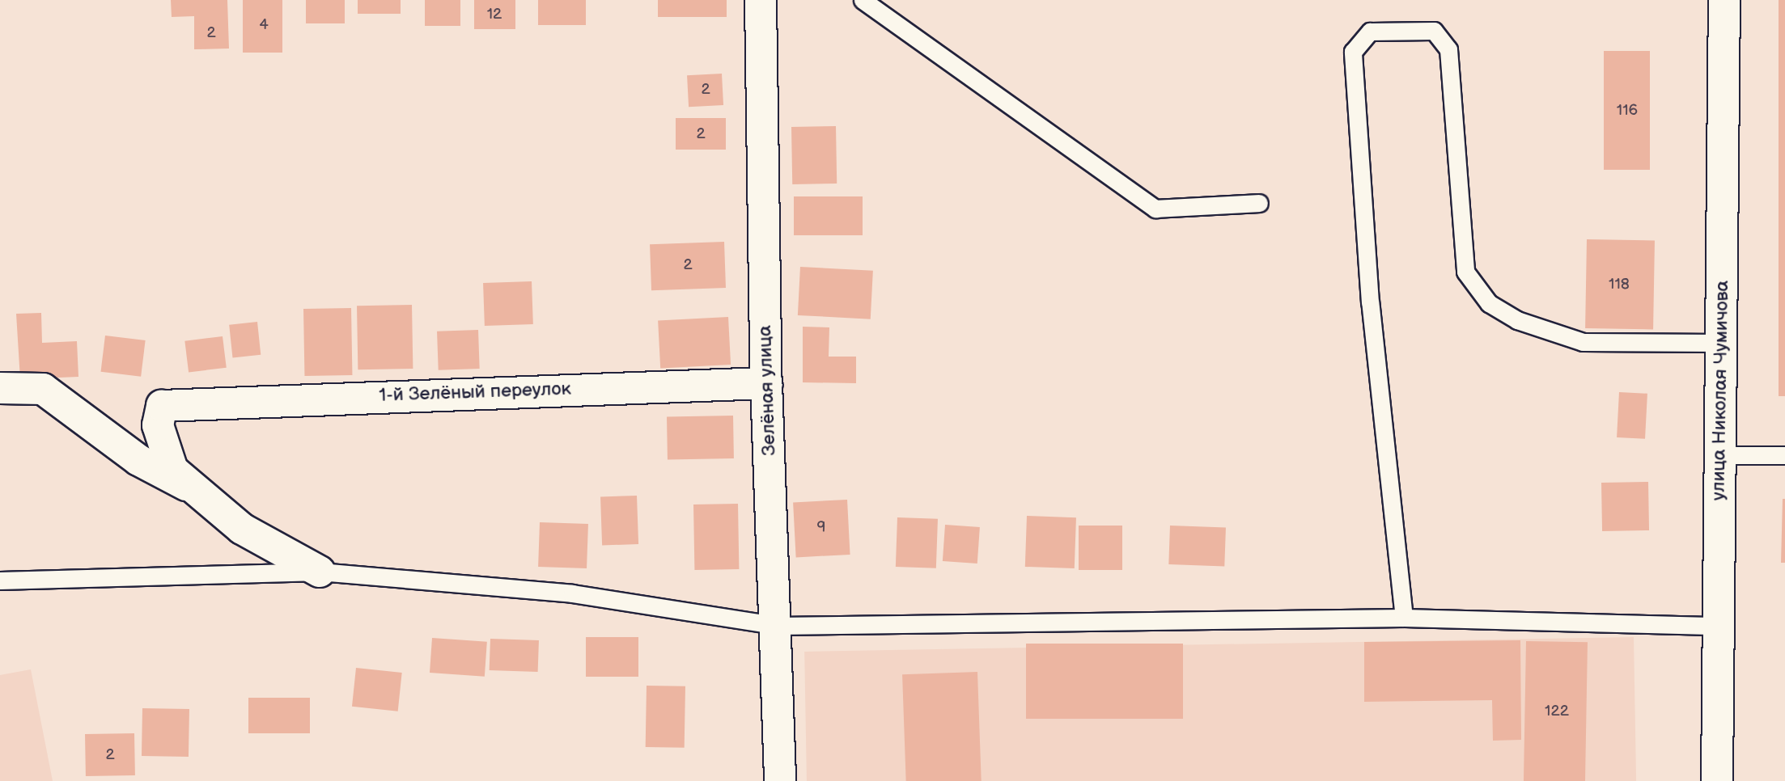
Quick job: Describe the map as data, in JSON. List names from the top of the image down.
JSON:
{
  "streets": {
    "street": ["Зелёная улица", "улица Николая Чумичова", "1-й Зелёный переулок"]
  },
  "crossings": [
    ["Зелёная улица", "1-й Зелёный переулок"]
  ],
  "house_numbers": [
    "12",
    "4",
    "2",
    "2",
    "116",
    "2",
    "2",
    "118",
    "9",
    "122",
    "2"
  ]
}
